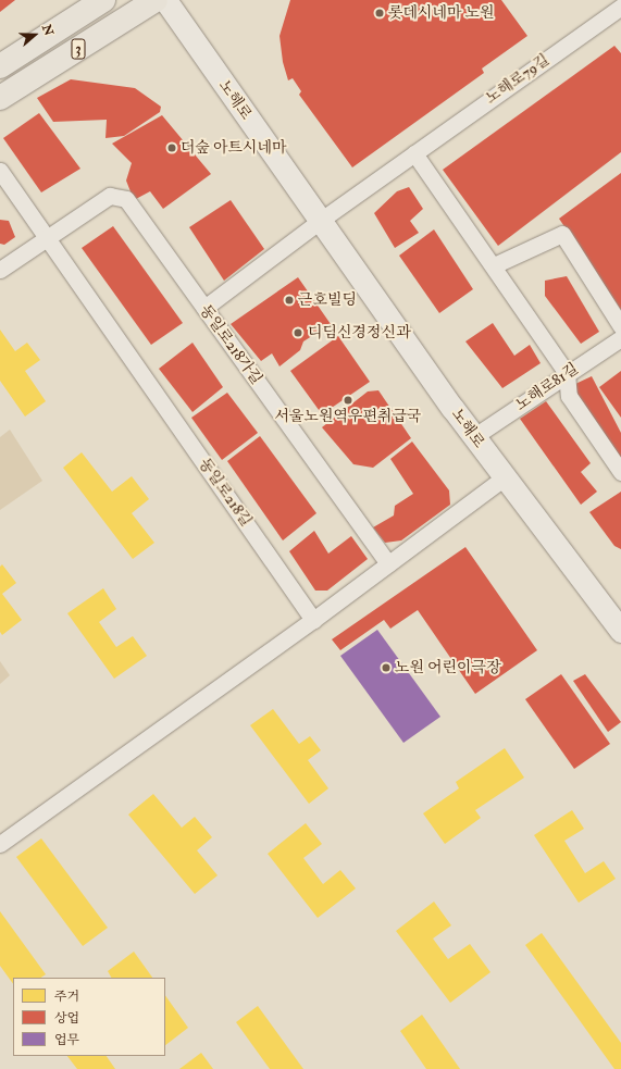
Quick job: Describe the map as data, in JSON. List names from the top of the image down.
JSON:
{
  "streets": {
    "main road": ["3", "노해로"],
    "street": [
      "노해로79길",
      "동일로218가길",
      "노해로81길",
      "동일로218길"
    ]
  },
  "crossings": [
    ["노해로79길", "노해로"],
    ["노해로", "노해로81길"],
    ["동일로218가길", "동일로218길"]
  ],
  "places": [
    "롯데시네마 노원",
    "더숲 아트시네마",
    "근호빌딩",
    "디딤신경정신과",
    "서울노원역우편취급국",
    "노원 어린이극장"
  ],
  "legend": ["주거", "상업", "업무"],
  "north": "right"
}
